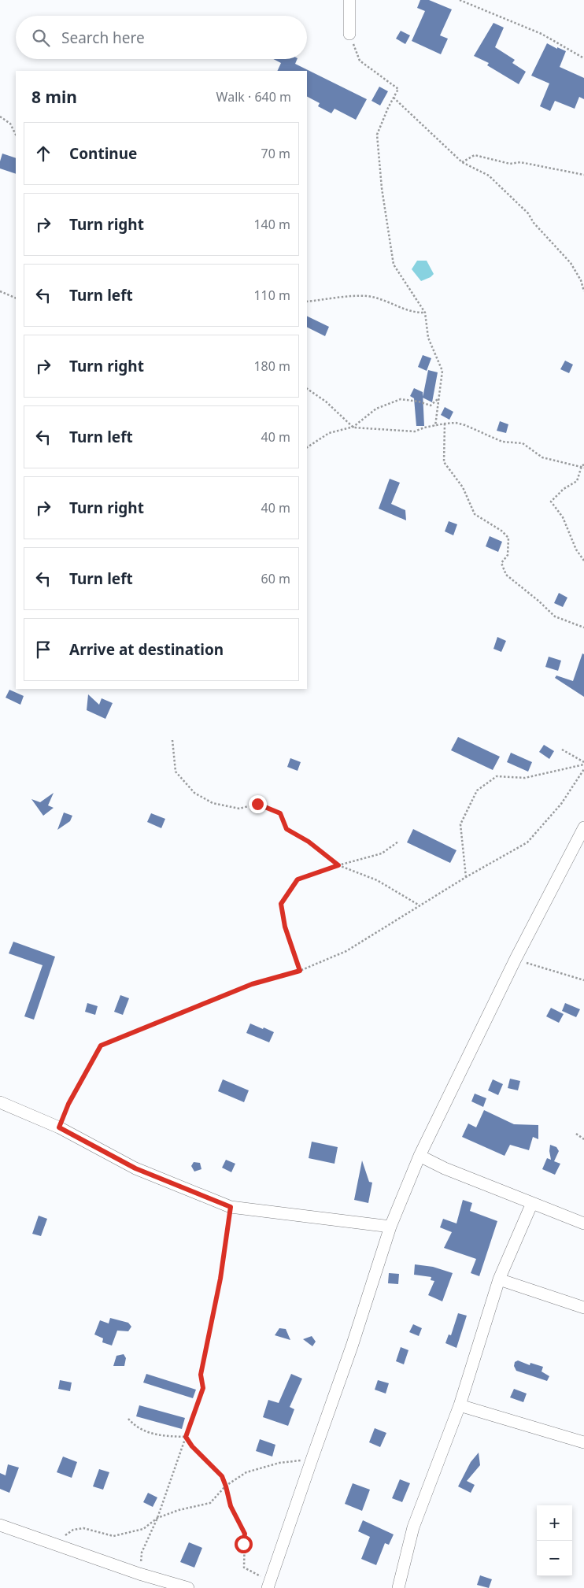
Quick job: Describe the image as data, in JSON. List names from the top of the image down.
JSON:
{
  "page": {
    "search": "Search here",
    "heading": ["8 min", "Walk · 640 m"],
    "list": [
      ["Continue", "70 m"],
      ["Turn right", "140 m"],
      ["Turn left", "110 m"],
      ["Turn right", "180 m"],
      ["Turn left", "40 m"],
      ["Turn right", "40 m"],
      ["Turn left", "60 m"],
      "Arrive at destination"
    ],
    "map_buttons": ["+", "−"]
  }
}
